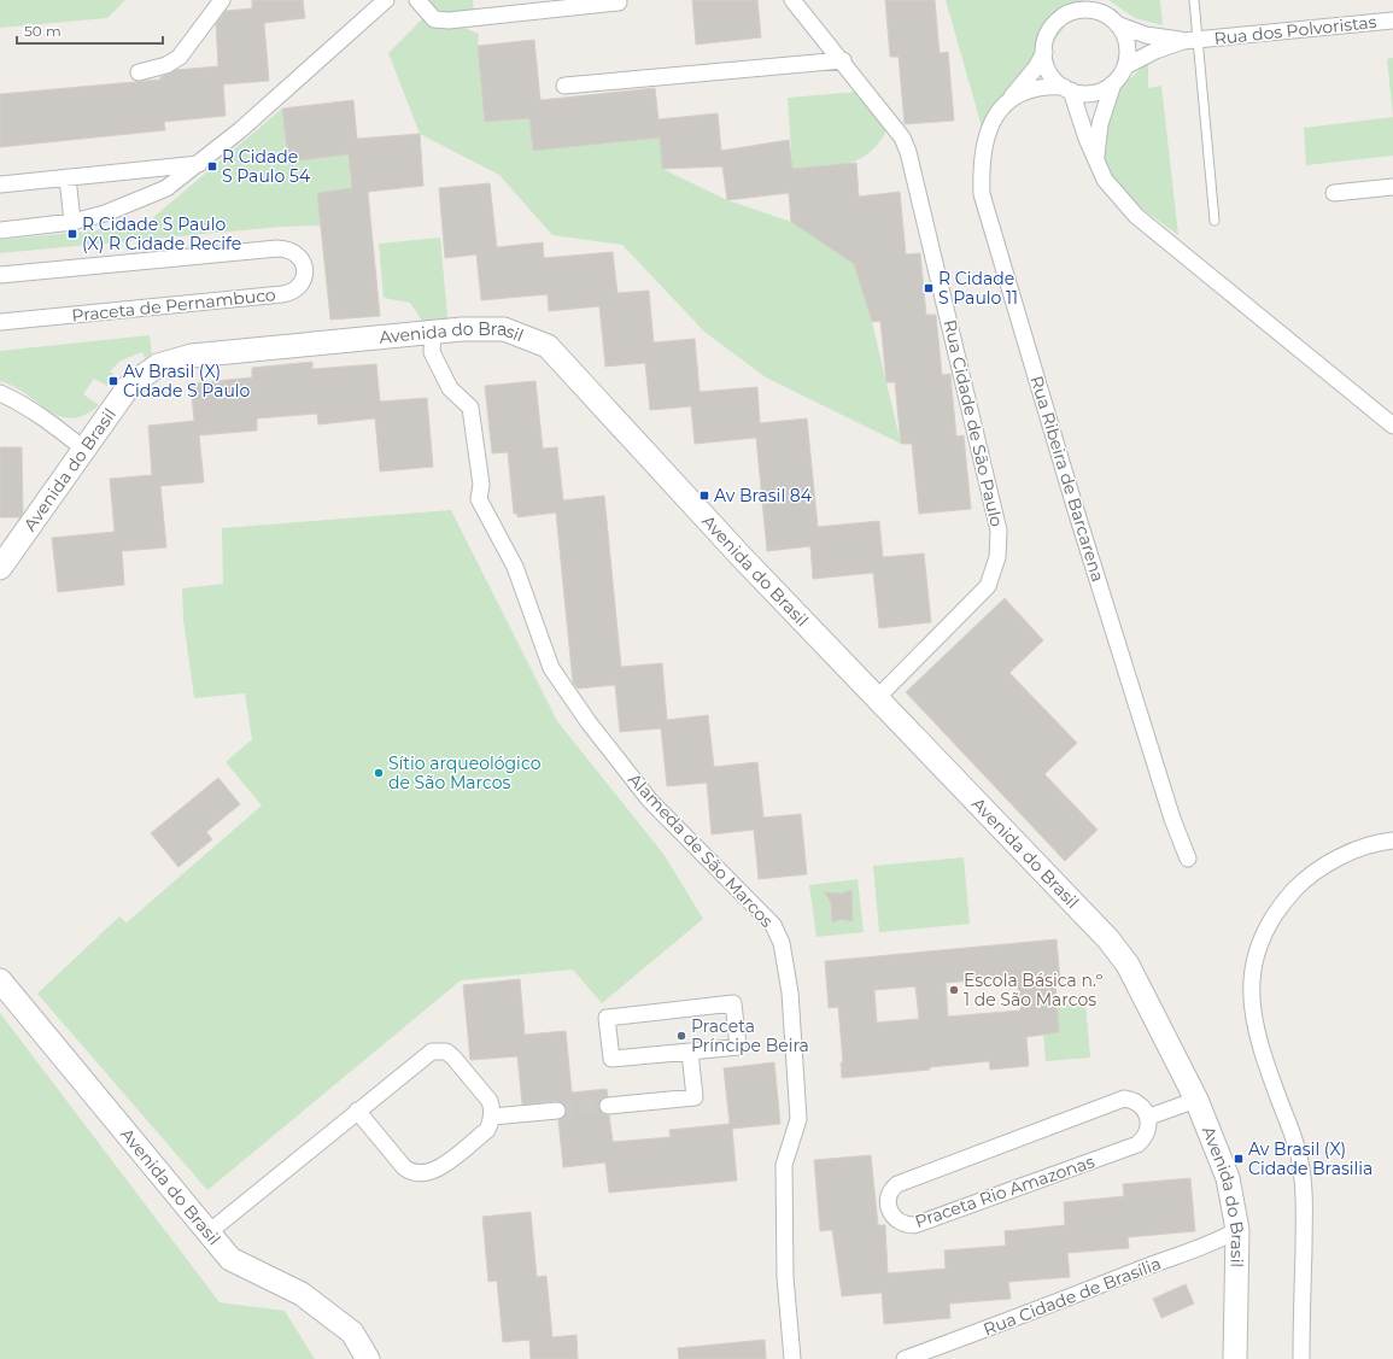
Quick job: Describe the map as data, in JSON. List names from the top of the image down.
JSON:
{
  "streets": {
    "street": [
      "Rua dos Polvoristas",
      "Praceta de Pernambuco",
      "Avenida do Brasil",
      "Rua Cidade de São Paulo",
      "Rua Ribeira de Barcarena",
      "Alameda de São Marcos",
      "Praceta Rio Amazonas",
      "Rua Cidade de Brasília"
    ]
  },
  "crossings": [
    ["Rua dos Polvoristas", "Rua Ribeira de Barcarena"],
    ["Avenida do Brasil", "Rua Cidade de São Paulo"],
    ["Avenida do Brasil", "Alameda de São Marcos"],
    ["Avenida do Brasil", "Rua Cidade de Brasília"]
  ],
  "places": {
    "transit": [
      "R Cidade S Paulo 54",
      "R Cidade S Paulo (X) R Cidade Recife",
      "R Cidade S Paulo 11",
      "Av Brasil (X) Cidade S Paulo",
      "Av Brasil 84",
      "Av Brasil (X) Cidade Brasilia"
    ],
    "other": ["Sítio arqueológico de São Marcos", "Escola Básica n.º 1 de São Marcos", "Praceta Príncipe Beira"]
  },
  "scale_bar": "50 m"
}
